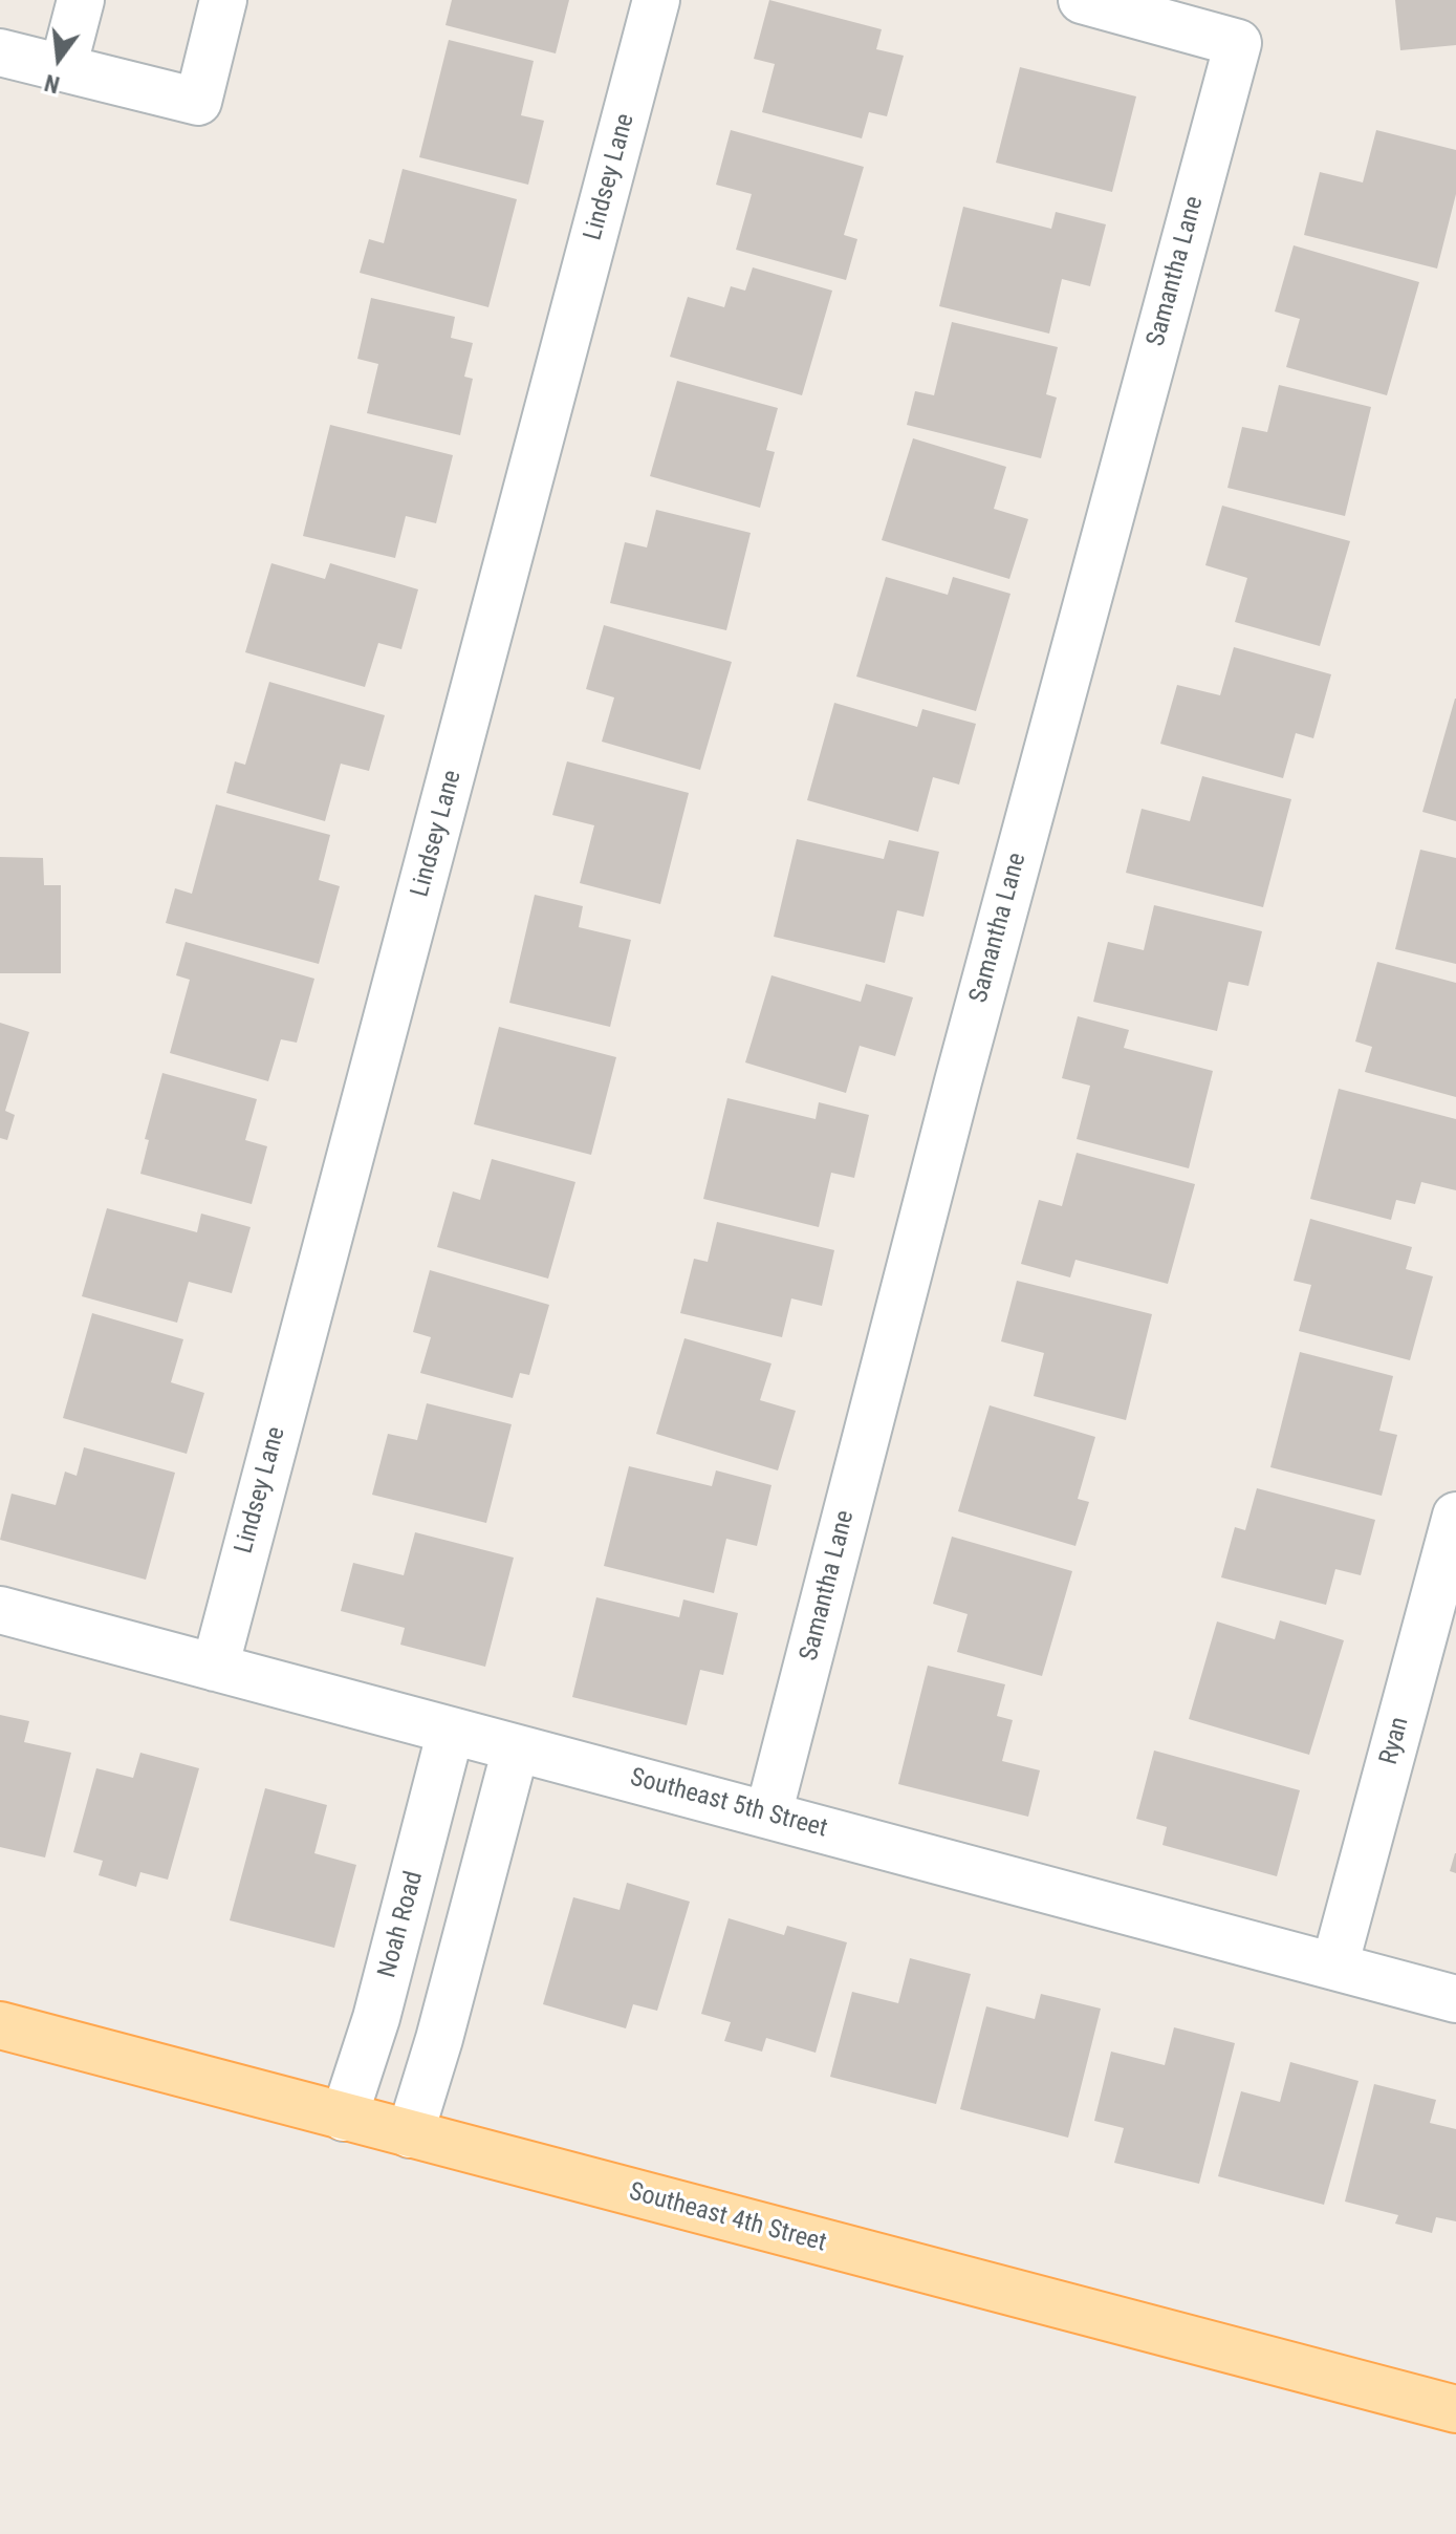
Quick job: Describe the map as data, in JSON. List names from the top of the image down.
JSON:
{
  "streets": {
    "main road": ["Southeast 4th Street"],
    "street": [
      "Lindsey Lane",
      "Samantha Lane",
      "Ryan",
      "Southeast 5th Street",
      "Noah Road"
    ]
  },
  "crossings": [
    ["Lindsey Lane", "Southeast 5th Street"],
    ["Samantha Lane", "Southeast 5th Street"],
    ["Ryan", "Southeast 5th Street"],
    ["Southeast 5th Street", "Noah Road"],
    ["Noah Road", "Southeast 4th Street"]
  ],
  "north": "bottom"
}
